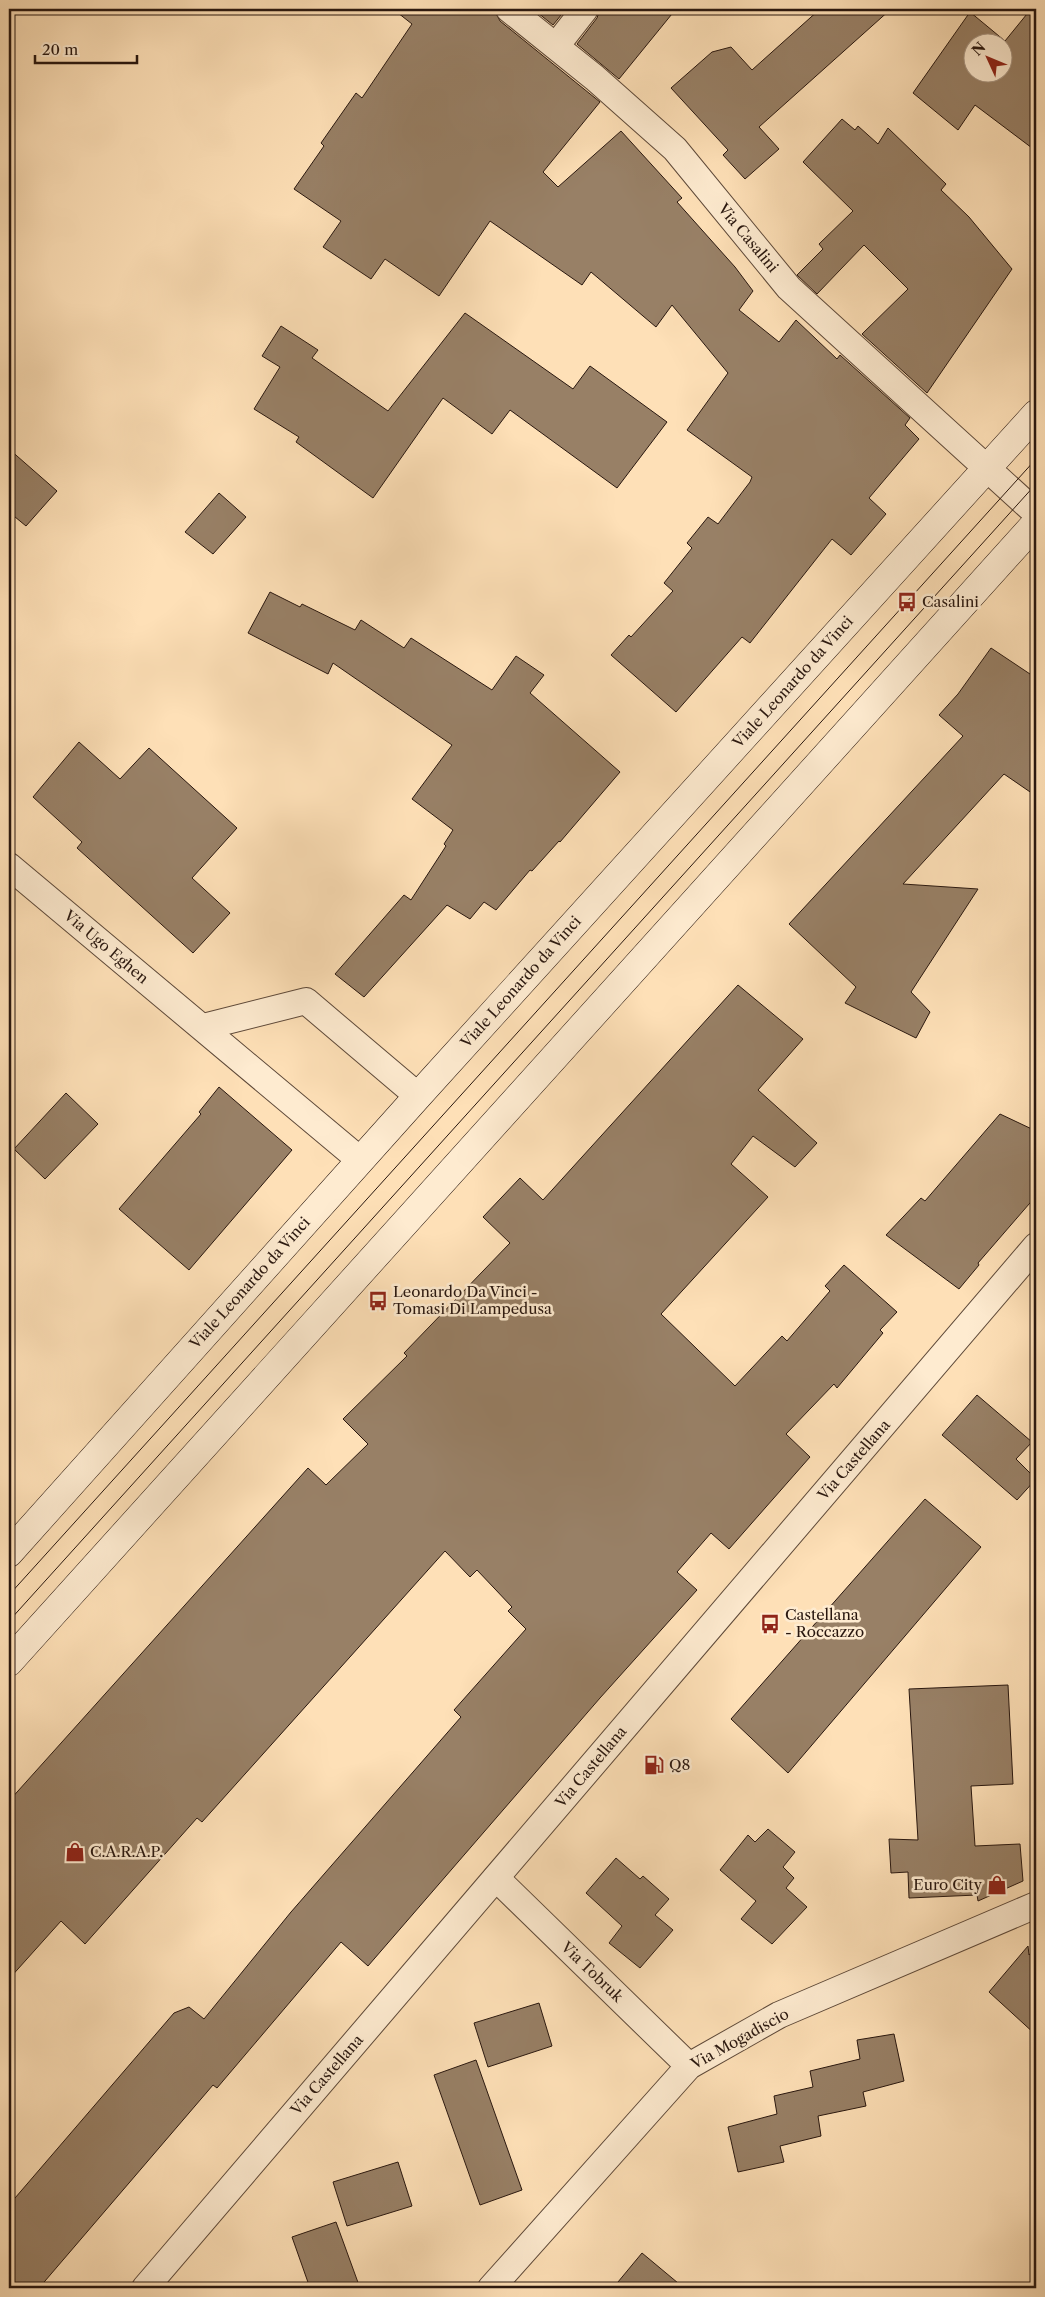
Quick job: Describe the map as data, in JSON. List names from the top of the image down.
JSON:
{
  "streets": {
    "street": [
      "Via Casalini",
      "Viale Leonardo da Vinci",
      "Via Ugo Eghen",
      "Via Castellana",
      "Via Tobruk",
      "Via Mogadiscio"
    ]
  },
  "crossings": [
    ["Via Casalini", "Viale Leonardo da Vinci"],
    ["Viale Leonardo da Vinci", "Via Ugo Eghen"],
    ["Via Castellana", "Via Tobruk"],
    ["Via Tobruk", "Via Mogadiscio"]
  ],
  "places": {
    "bus stop": ["Casalini", "Leonardo Da Vinci - Tomasi Di Lampedusa", "Castellana - Roccazzo"],
    "fuel station": ["Q8"],
    "shop": ["C.A.R.A.P.", "Euro City"]
  },
  "scale_bar": "20 m",
  "north": "top left"
}
